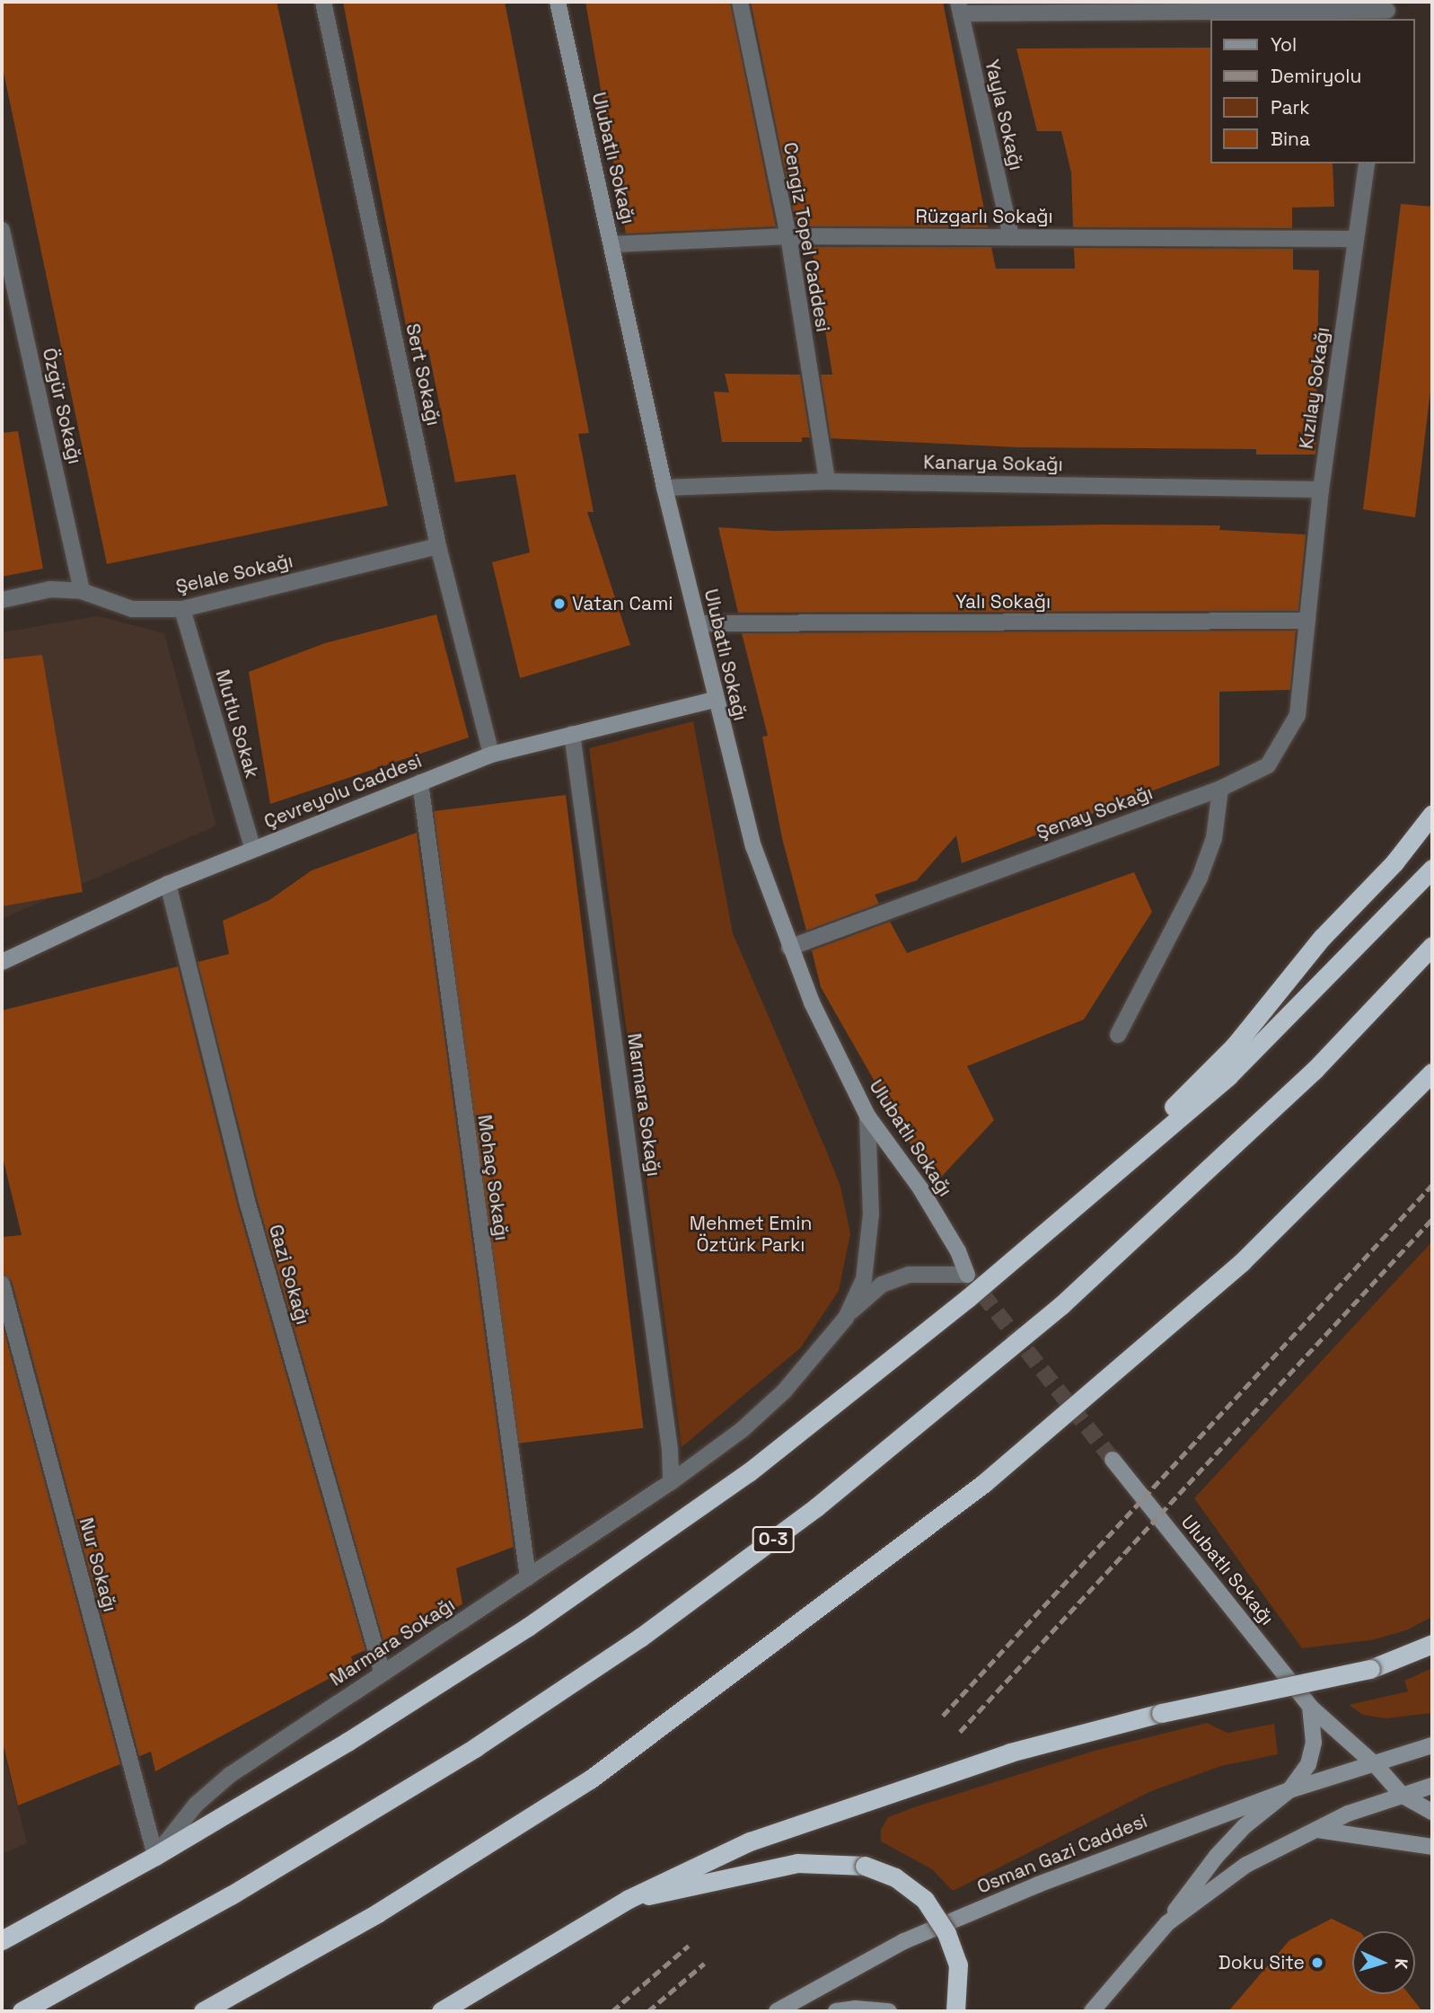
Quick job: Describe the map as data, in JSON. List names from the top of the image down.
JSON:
{
  "streets": {
    "highway": ["O-3"],
    "main road": ["Ulubatlı Sokağı", "Çevreyolu Caddesi", "Osman Gazi Caddesi"],
    "street": [
      "Yayla Sokağı",
      "Rüzgarlı Sokağı",
      "Cengiz Topel Caddesi",
      "Sert Sokağı",
      "Kızılay Sokağı",
      "Özgür Sokağı",
      "Kanarya Sokağı",
      "Şelale Sokağı",
      "Yalı Sokağı",
      "Mutlu Sokak",
      "Şenay Sokağı",
      "Marmara Sokağı",
      "Mohaç Sokağı",
      "Gazi Sokağı",
      "Nur Sokağı"
    ]
  },
  "crossings": [
    ["Yayla Sokağı", "Rüzgarlı Sokağı"],
    ["Ulubatlı Sokağı", "Rüzgarlı Sokağı"],
    ["Ulubatlı Sokağı", "Kanarya Sokağı"],
    ["Ulubatlı Sokağı", "Yalı Sokağı"],
    ["Ulubatlı Sokağı", "Çevreyolu Caddesi"],
    ["Ulubatlı Sokağı", "Şenay Sokağı"],
    ["Ulubatlı Sokağı", "Marmara Sokağı"],
    ["Ulubatlı Sokağı", "Osman Gazi Caddesi"],
    ["Rüzgarlı Sokağı", "Cengiz Topel Caddesi"],
    ["Rüzgarlı Sokağı", "Kızılay Sokağı"],
    ["Cengiz Topel Caddesi", "Kanarya Sokağı"],
    ["Sert Sokağı", "Şelale Sokağı"],
    ["Sert Sokağı", "Çevreyolu Caddesi"],
    ["Kızılay Sokağı", "Kanarya Sokağı"],
    ["Kızılay Sokağı", "Yalı Sokağı"],
    ["Kızılay Sokağı", "Şenay Sokağı"],
    ["Özgür Sokağı", "Şelale Sokağı"],
    ["Şelale Sokağı", "Mutlu Sokak"],
    ["Yalı Sokağı", "Şenay Sokağı"],
    ["Mutlu Sokak", "Çevreyolu Caddesi"],
    ["Çevreyolu Caddesi", "Marmara Sokağı"],
    ["Çevreyolu Caddesi", "Mohaç Sokağı"],
    ["Çevreyolu Caddesi", "Gazi Sokağı"],
    ["Marmara Sokağı", "Mohaç Sokağı"],
    ["Marmara Sokağı", "Gazi Sokağı"],
    ["Marmara Sokağı", "Nur Sokağı"]
  ],
  "parks": ["Mehmet Emin Öztürk Parkı"],
  "places": ["Vatan Cami", "Doku Site"],
  "legend": [
    "Yol",
    "Demiryolu",
    "Park",
    "Bina"
  ],
  "north": "right"
}
